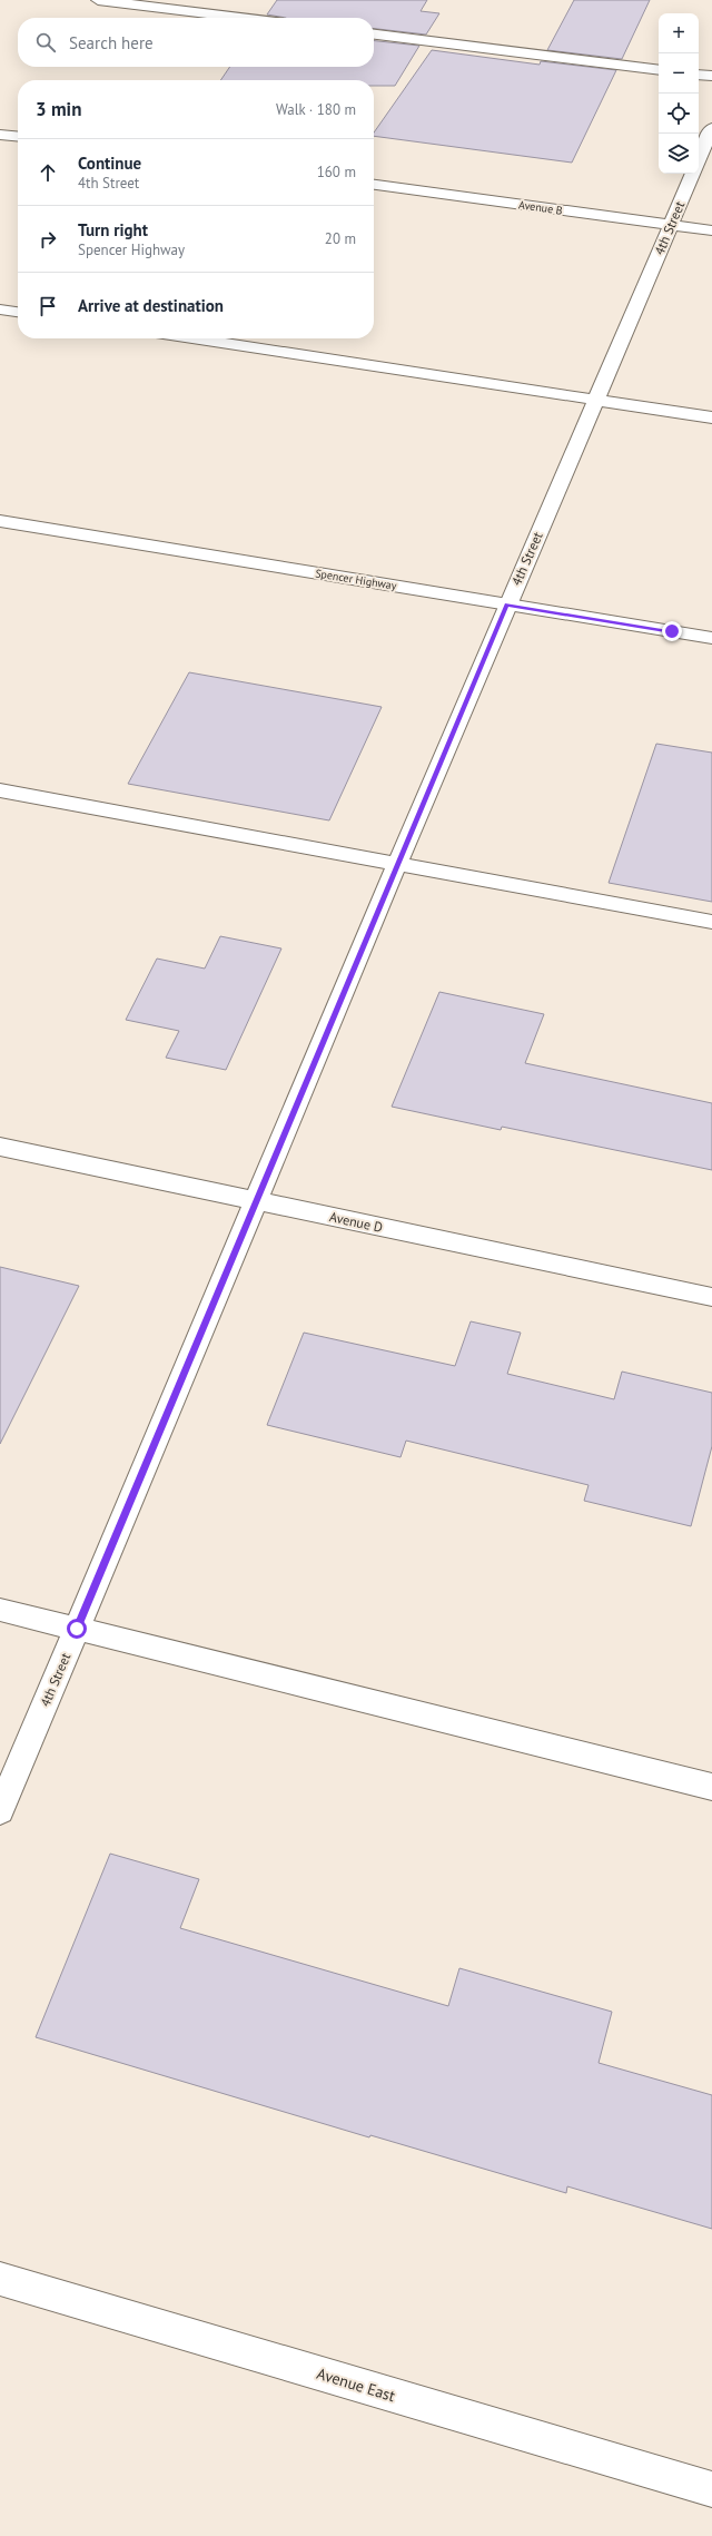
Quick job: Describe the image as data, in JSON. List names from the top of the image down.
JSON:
{
  "streets": {
    "street": [
      "Avenue B",
      "4th Street",
      "Spencer Highway",
      "Avenue D",
      "Avenue East"
    ]
  },
  "crossings": [
    ["Avenue B", "4th Street"],
    ["4th Street", "Spencer Highway"],
    ["4th Street", "Avenue D"]
  ],
  "page": {
    "map_buttons": ["+", "−"],
    "search": "Search here",
    "heading": ["3 min", "Walk · 180 m"],
    "list": [
      ["Continue", "4th Street", "160 m"],
      ["Turn right", "Spencer Highway", "20 m"],
      "Arrive at destination"
    ]
  }
}
